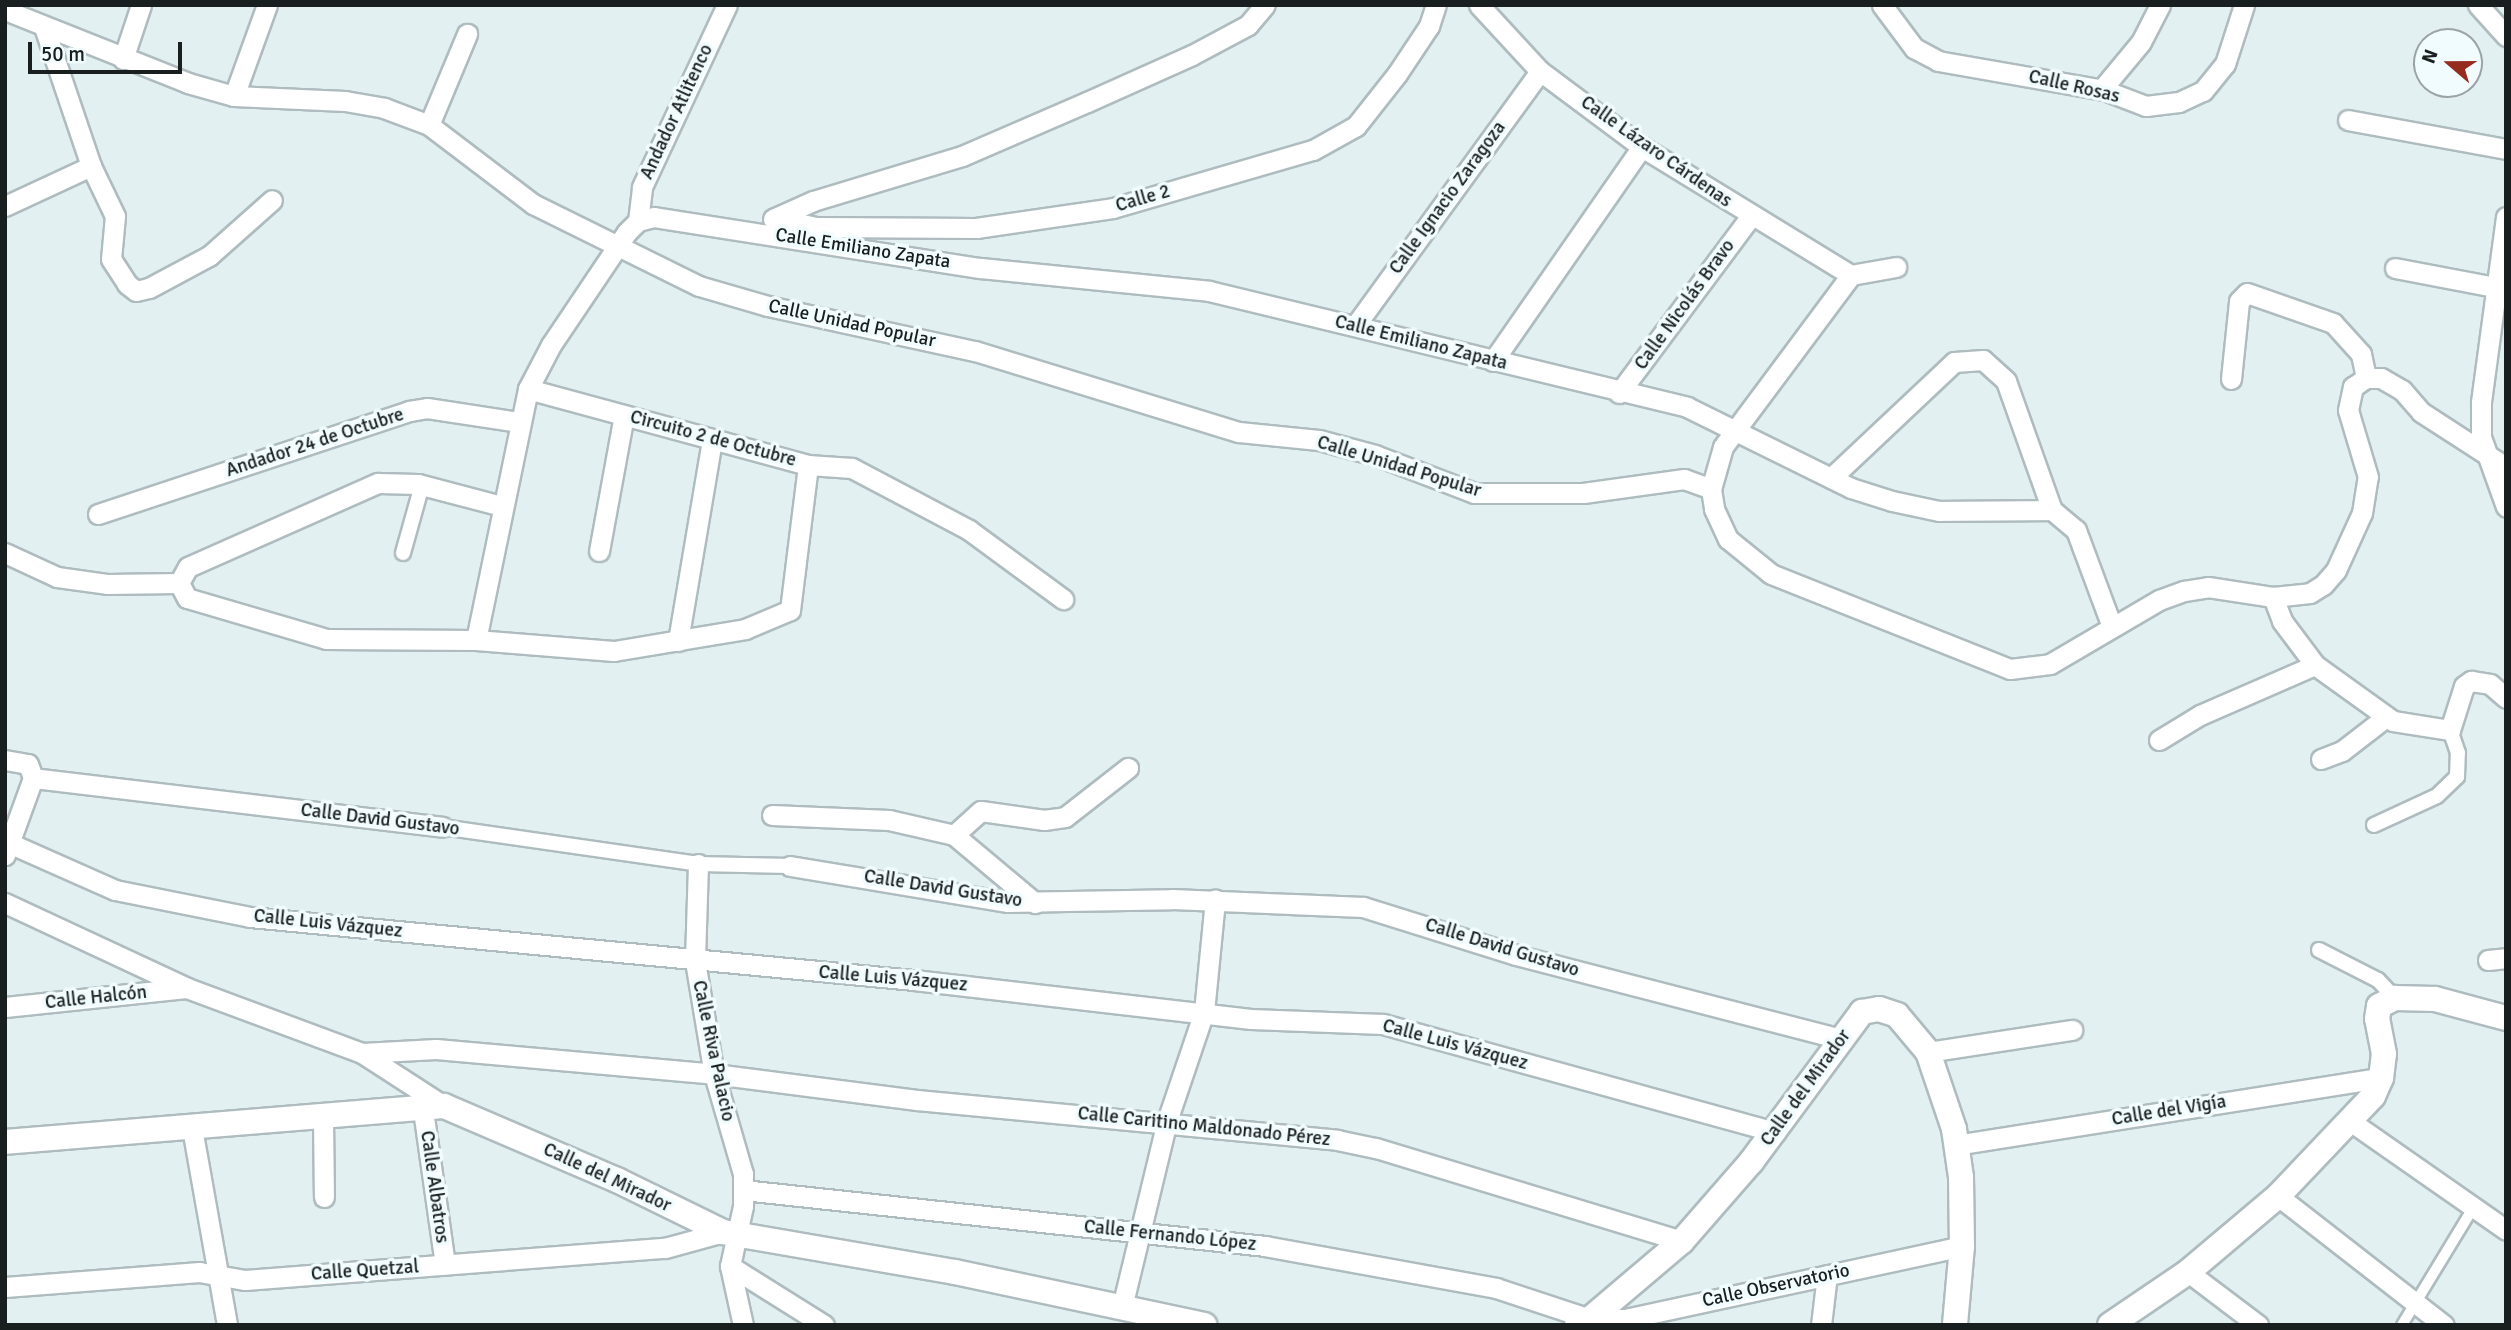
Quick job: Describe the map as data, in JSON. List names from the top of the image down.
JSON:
{
  "streets": {
    "street": [
      "Calle Rosas",
      "Andador Atlitenco",
      "Calle Lázaro Cárdenas",
      "Calle Ignacio Zaragoza",
      "Calle 2",
      "Calle Emiliano Zapata",
      "Calle Nicolás Bravo",
      "Calle Unidad Popular",
      "Circuito 2 de Octubre",
      "Andador 24 de Octubre",
      "Calle David Gustavo",
      "Calle Luis Vázquez",
      "Calle Halcón",
      "Calle Riva Palacio",
      "Calle del Mirador",
      "Calle del Vigía",
      "Calle Caritino Maldonado Pérez",
      "Calle Albatros",
      "Calle Fernando López",
      "Calle Quetzal",
      "Calle Observatorio"
    ]
  },
  "crossings": [
    ["Andador Atlitenco", "Calle Emiliano Zapata"],
    ["Calle Lázaro Cárdenas", "Calle Ignacio Zaragoza"],
    ["Calle Lázaro Cárdenas", "Calle Nicolás Bravo"],
    ["Calle Ignacio Zaragoza", "Calle Emiliano Zapata"],
    ["Calle Emiliano Zapata", "Calle Nicolás Bravo"],
    ["Calle David Gustavo", "Calle Riva Palacio"],
    ["Calle David Gustavo", "Calle del Mirador"],
    ["Calle Luis Vázquez", "Calle Riva Palacio"],
    ["Calle Luis Vázquez", "Calle del Mirador"],
    ["Calle Riva Palacio", "Calle del Mirador"],
    ["Calle Riva Palacio", "Calle Caritino Maldonado Pérez"],
    ["Calle Riva Palacio", "Calle Fernando López"],
    ["Calle Riva Palacio", "Calle Quetzal"],
    ["Calle del Mirador", "Calle del Vigía"],
    ["Calle del Mirador", "Calle Caritino Maldonado Pérez"],
    ["Calle del Mirador", "Calle Albatros"],
    ["Calle del Mirador", "Calle Fernando López"],
    ["Calle del Mirador", "Calle Quetzal"],
    ["Calle del Mirador", "Calle Observatorio"],
    ["Calle Albatros", "Calle Quetzal"],
    ["Calle Fernando López", "Calle Observatorio"]
  ],
  "scale_bar": "50 m",
  "north": "left"
}
